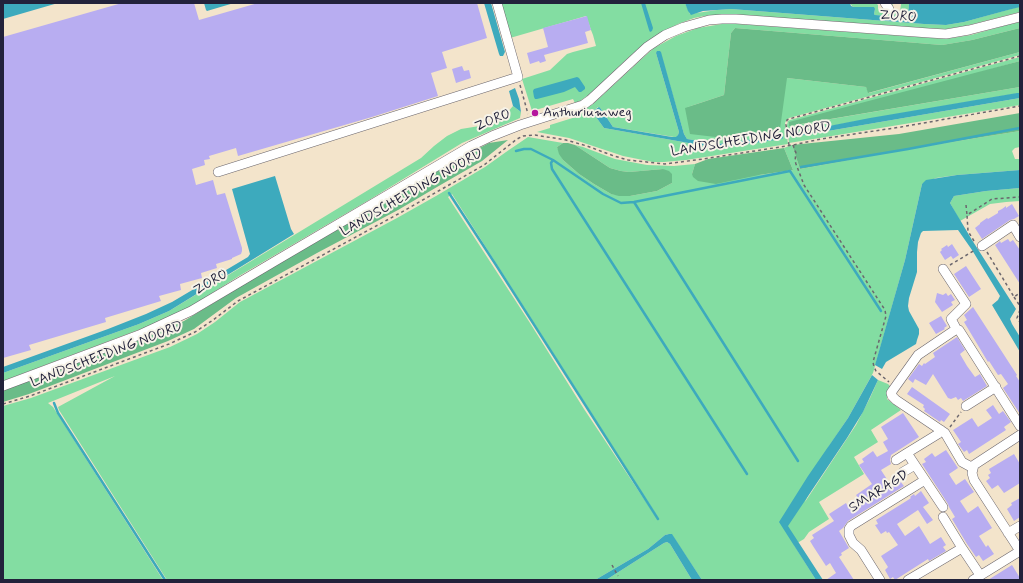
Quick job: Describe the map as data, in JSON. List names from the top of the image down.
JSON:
{
  "streets": {
    "street": ["ZORO", "SMARAGD"],
    "path": ["LANDSCHEIDING NOORD"]
  },
  "places": ["Anthuriumweg"]
}
